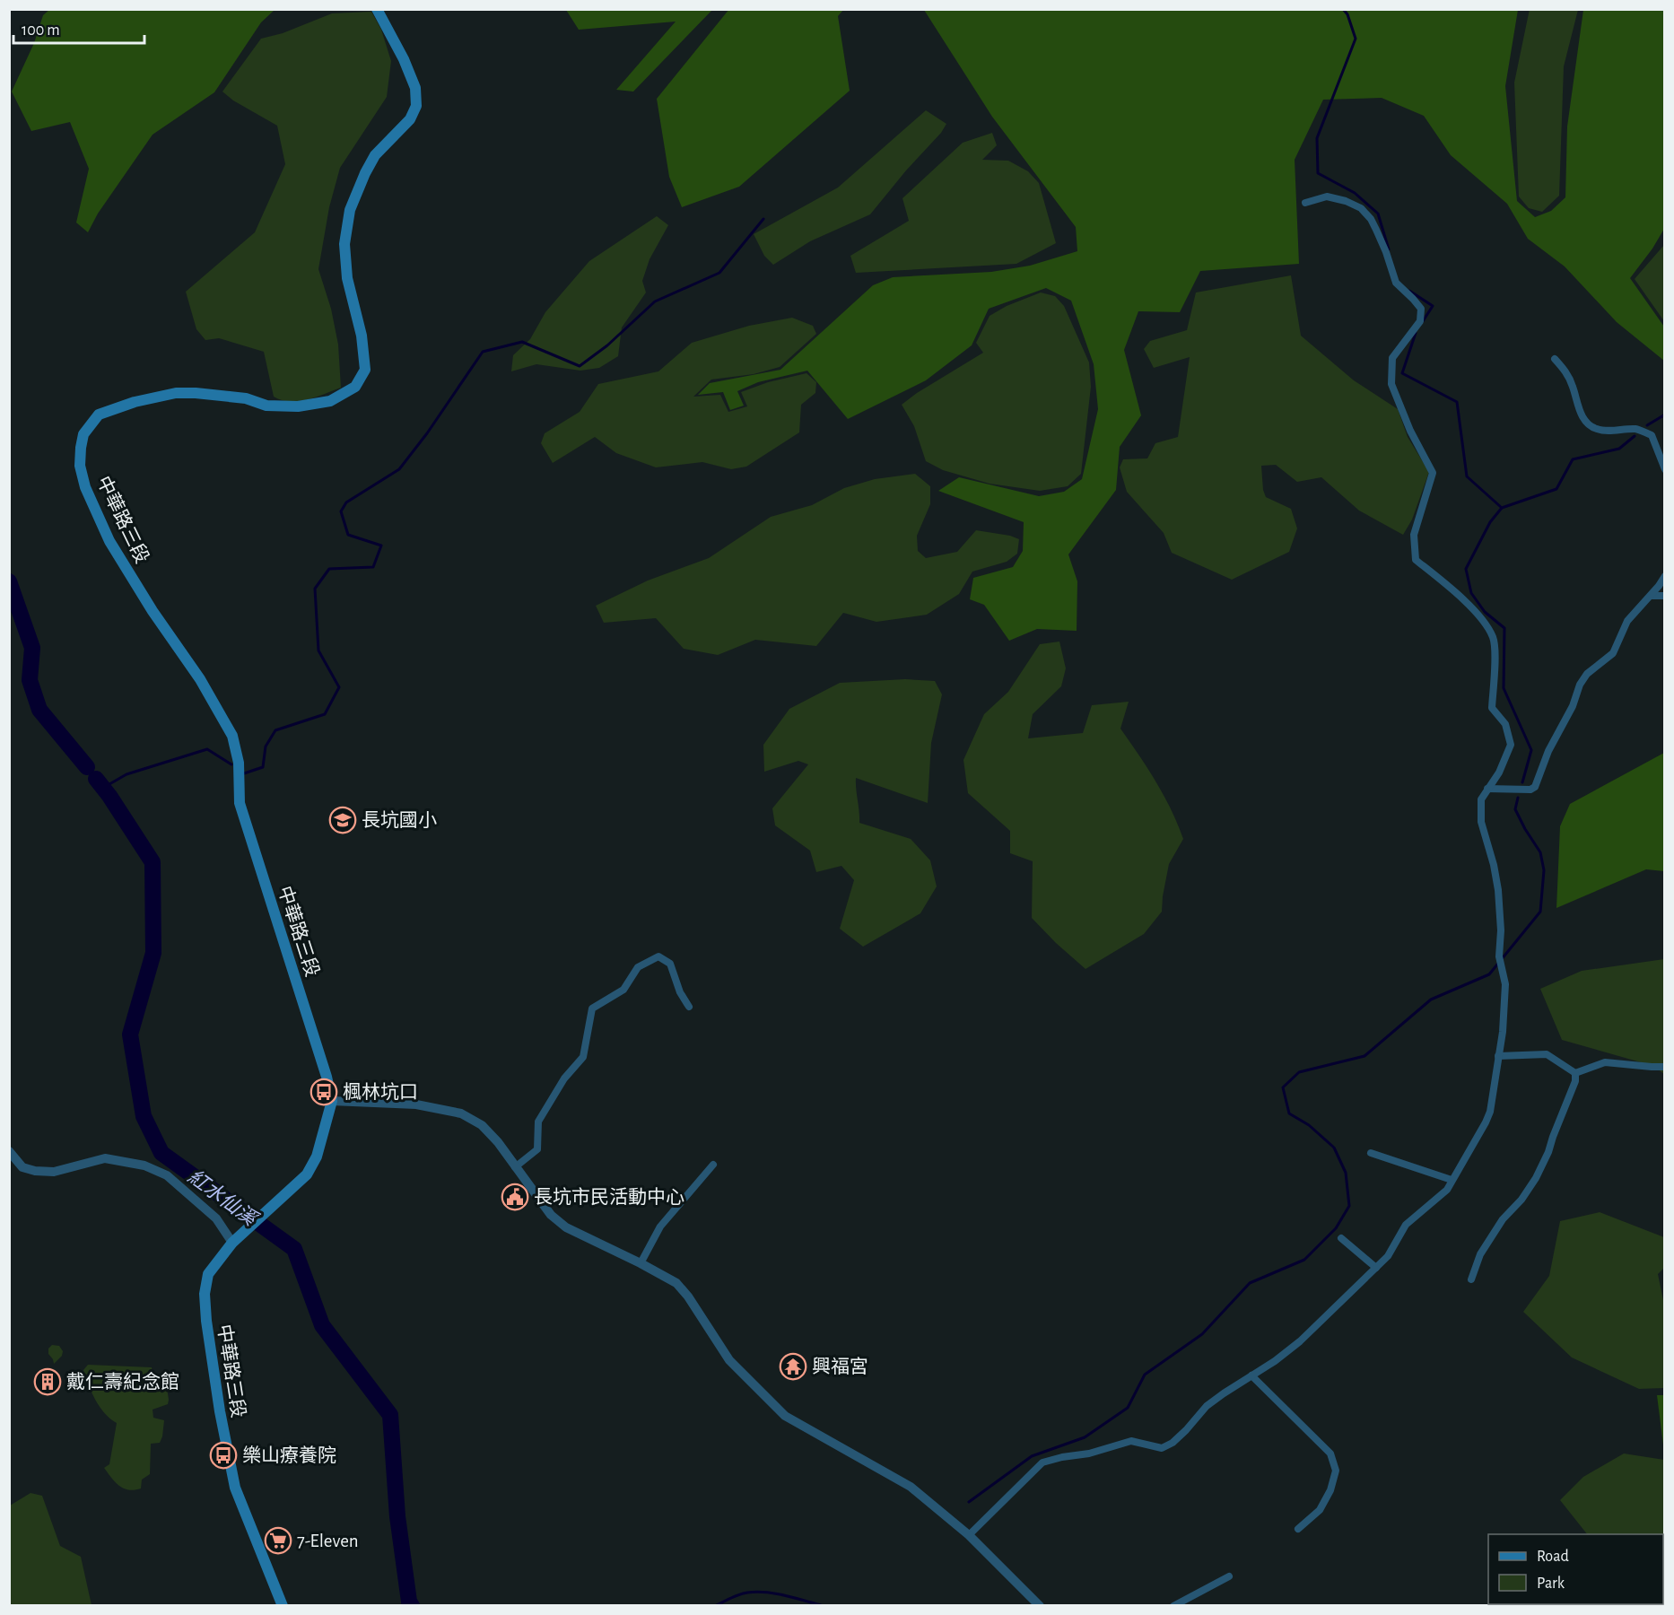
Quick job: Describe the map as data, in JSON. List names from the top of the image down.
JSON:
{
  "streets": {
    "main road": ["中華路三段"]
  },
  "water": ["紅水仙溪"],
  "places": {
    "school or university": ["長坑國小"],
    "bus stop": ["楓林坑口", "樂山療養院"],
    "public building": ["長坑市民活動中心"],
    "temple": ["興福宮"],
    "building": ["戴仁壽紀念館"],
    "supermarket": ["7-Eleven"]
  },
  "legend": ["Road", "Park"],
  "scale_bar": "100 m"
}
